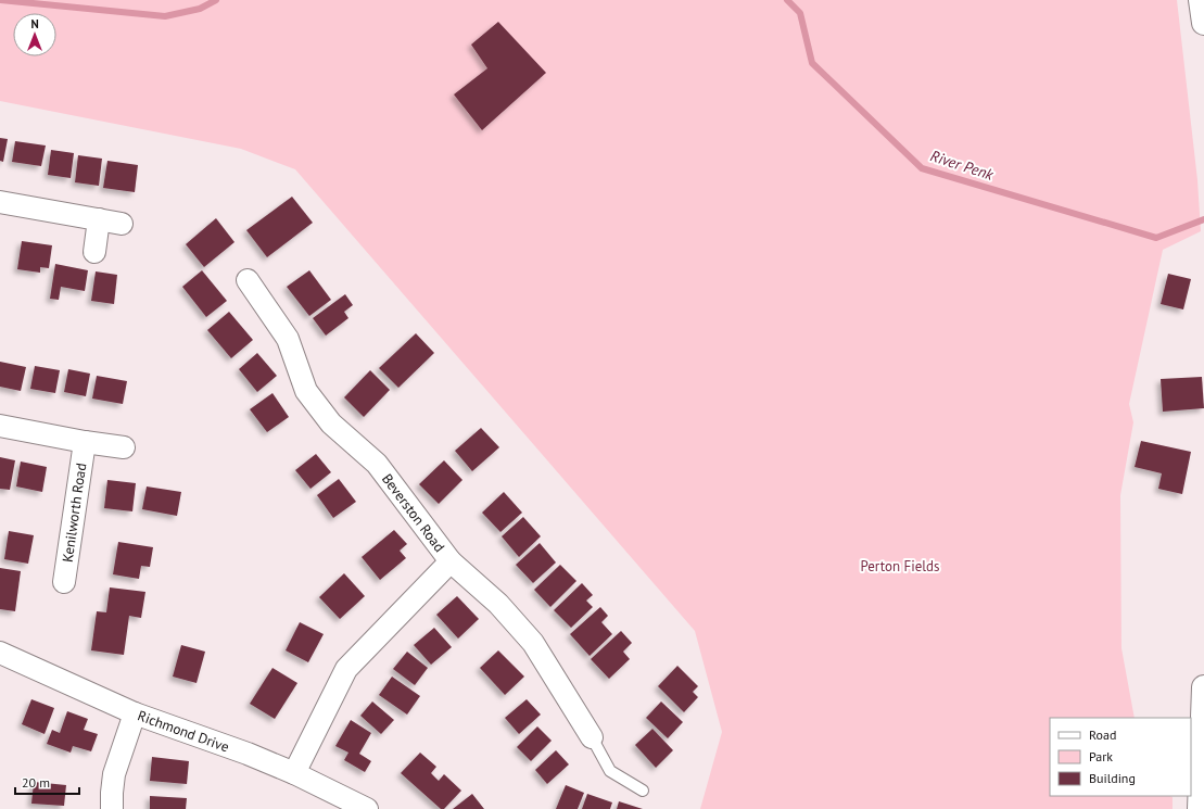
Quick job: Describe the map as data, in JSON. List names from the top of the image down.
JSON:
{
  "streets": {
    "street": ["Kenilworth Road", "Beverston Road", "Richmond Drive"]
  },
  "water": ["River Penk"],
  "parks": ["Perton Fields"],
  "legend": ["Road", "Park", "Building"],
  "scale_bar": "20 m",
  "north": "top"
}
